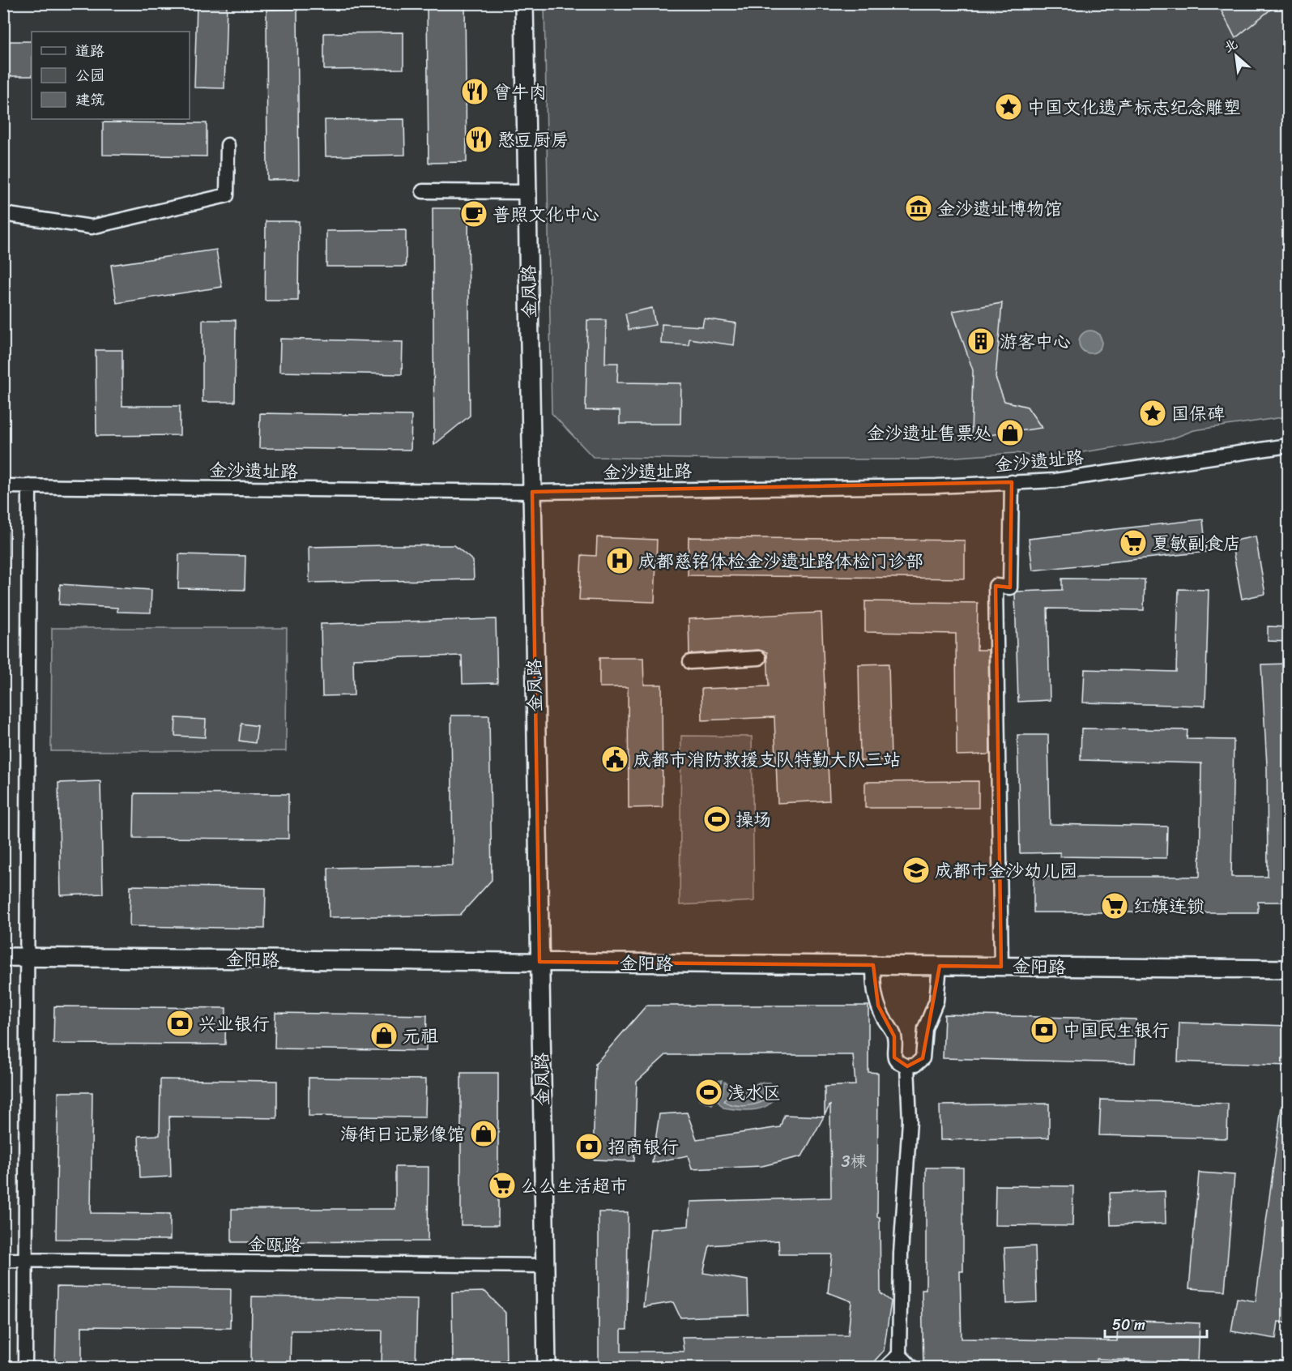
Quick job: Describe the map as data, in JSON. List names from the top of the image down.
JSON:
{
  "streets": {
    "street": [
      "金凤路",
      "金沙遗址路",
      "金阳路",
      "金瓯路"
    ]
  },
  "crossings": [
    ["金凤路", "金沙遗址路"],
    ["金凤路", "金阳路"],
    ["金凤路", "金瓯路"]
  ],
  "places": {
    "restaurant": ["曾牛肉", "憨豆厨房"],
    "place": ["中国文化遗产标志纪念雕塑", "国保碑"],
    "museum": ["金沙遗址博物馆"],
    "cafe": ["普照文化中心"],
    "building": ["游客中心"],
    "shop": ["金沙遗址售票处", "元祖", "海街日记影像馆"],
    "supermarket": ["夏敏副食店", "红旗连锁", "么么生活超市"],
    "hospital": ["成都慈铭体检金沙遗址路体检门诊部"],
    "public building": ["成都市消防救援支队特勤大队三站"],
    "sports": ["操场", "浅水区"],
    "school or university": ["成都市金沙幼儿园"],
    "bank": ["兴业银行", "中国民生银行", "招商银行"]
  },
  "house_numbers": ["3棟"],
  "legend": ["道路", "公园", "建筑"],
  "scale_bar": "50 m",
  "north": "top left"
}
